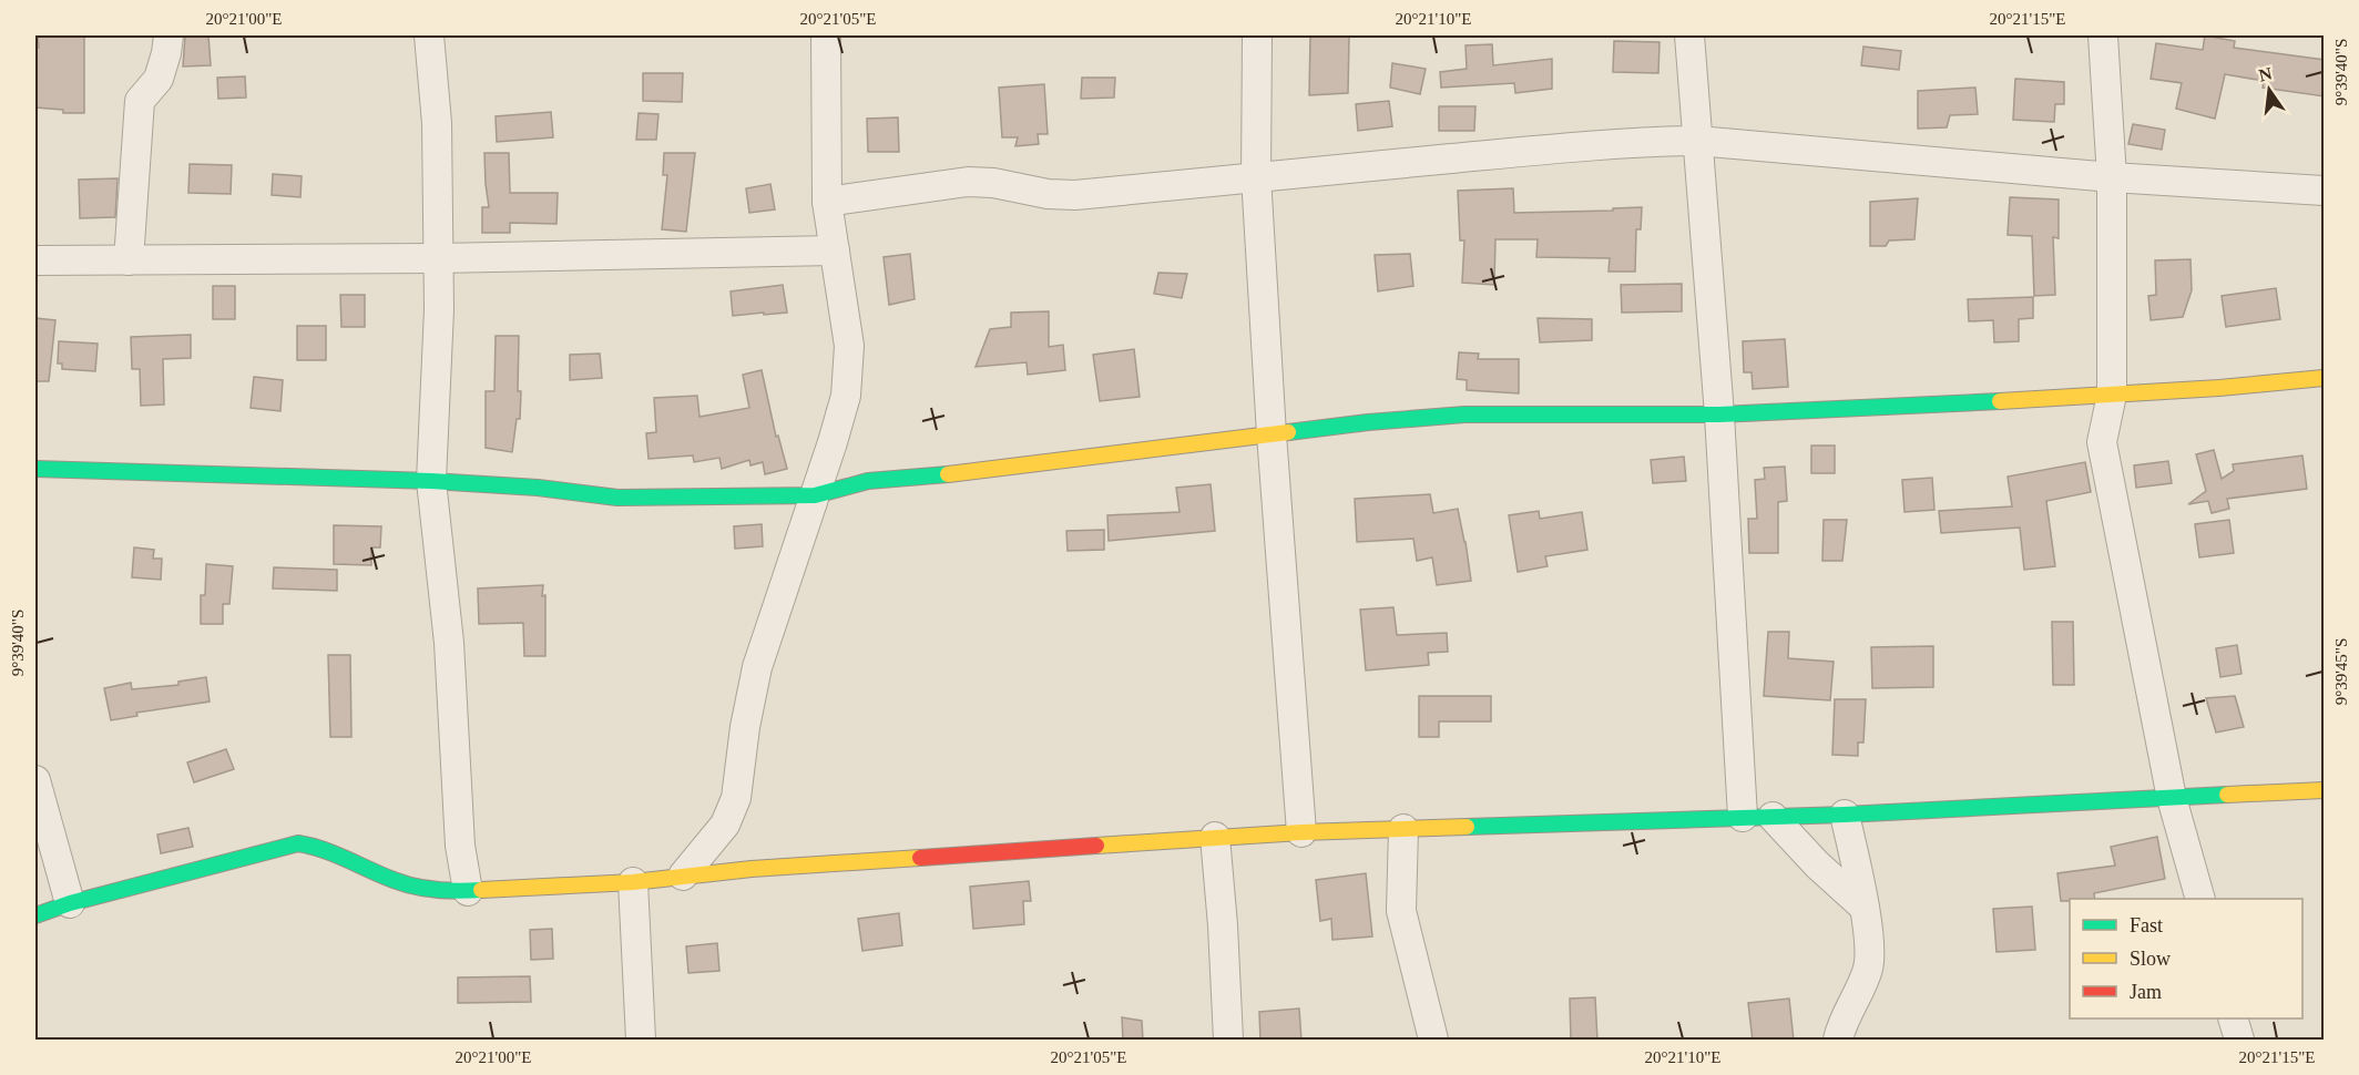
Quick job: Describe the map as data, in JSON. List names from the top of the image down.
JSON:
{
  "legend": ["Fast", "Slow", "Jam"],
  "north": "top",
  "coordinates": [
    "20°21'00\"E",
    "20°21'05\"E",
    "20°21'10\"E",
    "20°21'15\"E",
    "9°39'40\"S",
    "9°39'45\"S"
  ]
}
